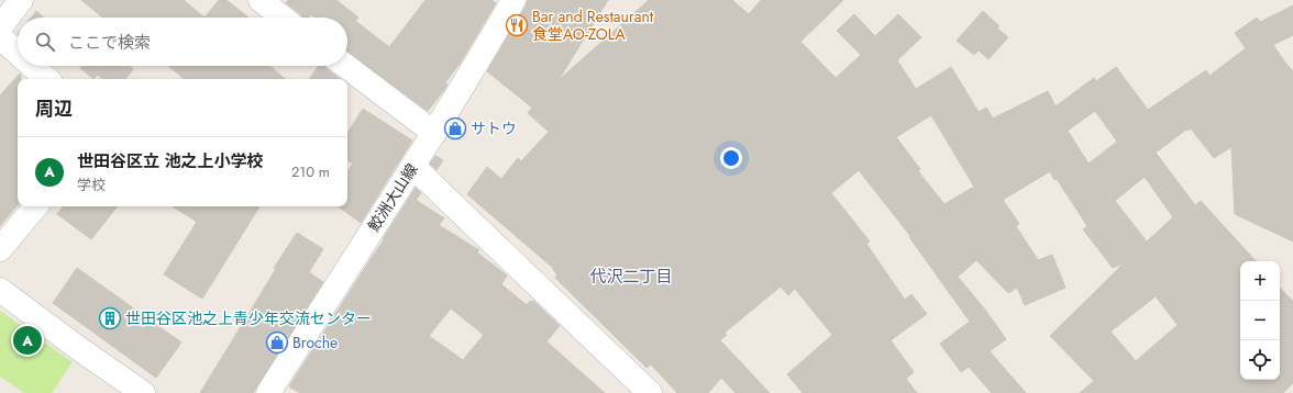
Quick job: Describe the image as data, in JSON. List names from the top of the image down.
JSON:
{
  "streets": {
    "street": ["鮫洲大山線"]
  },
  "districts": ["代沢二丁目"],
  "places": {
    "restaurant": ["Bar and Restaurant 食堂AO-ZOLA"],
    "shop": ["サトウ", "Broche"],
    "building": ["世田谷区池之上青少年交流センター"]
  },
  "page": {
    "search": "ここで検索",
    "heading": "周辺",
    "list": [
      {
        "mark": "A",
        "name": "世田谷区立 池之上小学校",
        "note": "学校",
        "value": "210 m"
      }
    ],
    "map_buttons": ["+", "−"],
    "pins": "A"
  }
}
